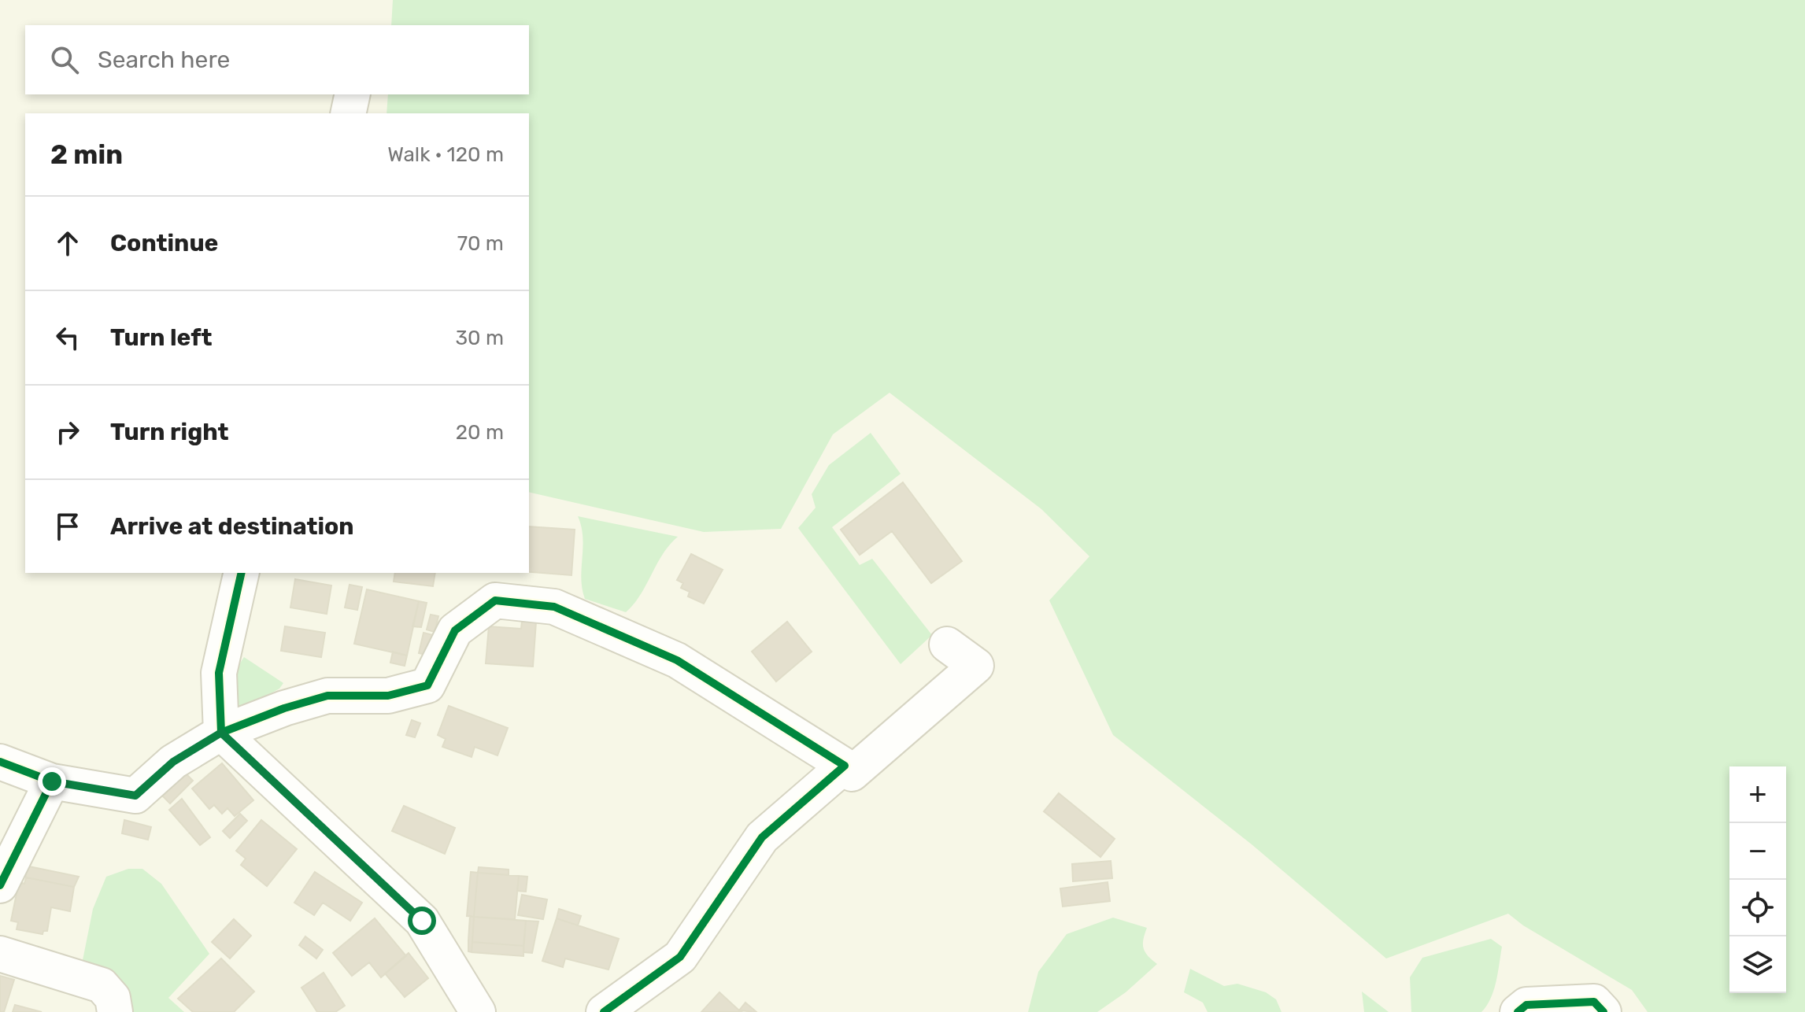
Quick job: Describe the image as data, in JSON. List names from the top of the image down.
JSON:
{
  "page": {
    "search": "Search here",
    "heading": ["2 min", "Walk · 120 m"],
    "list": [
      ["Continue", "70 m"],
      ["Turn left", "30 m"],
      ["Turn right", "20 m"],
      "Arrive at destination"
    ],
    "map_buttons": ["+", "−"]
  }
}
